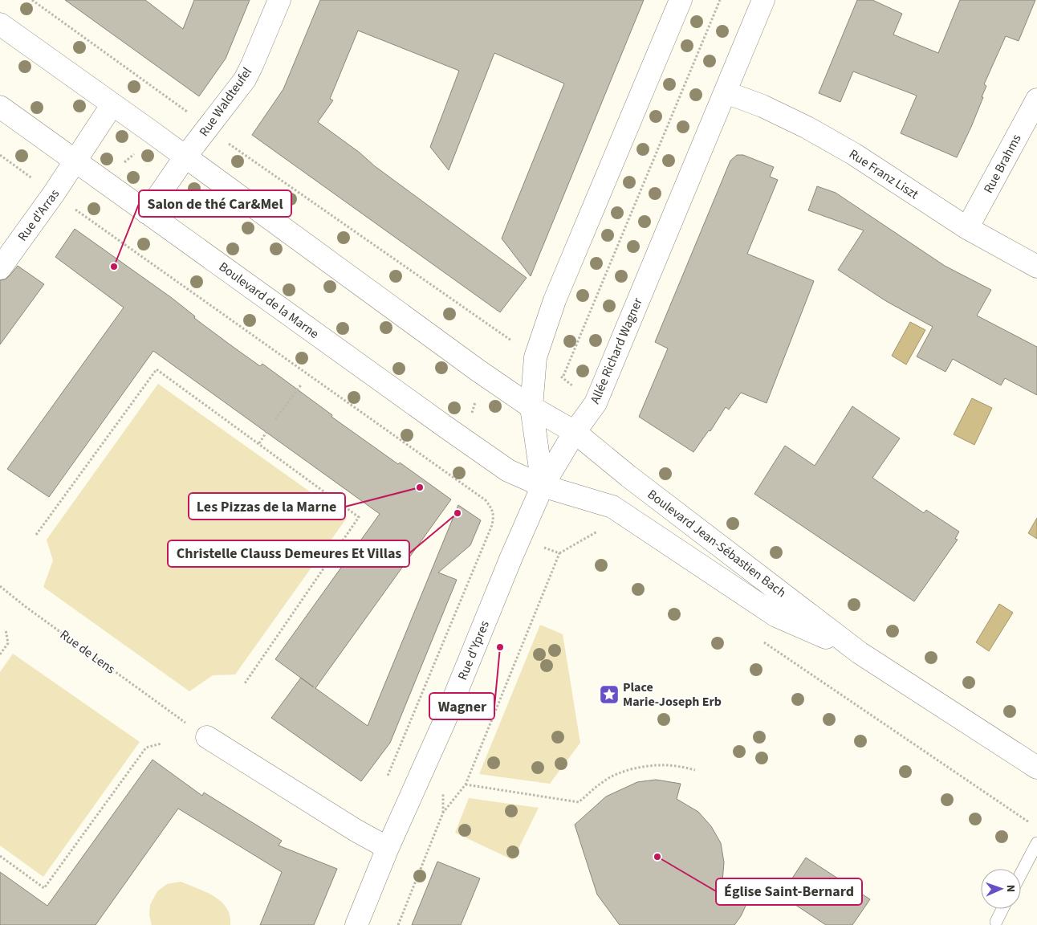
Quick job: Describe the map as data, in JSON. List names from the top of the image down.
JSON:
{
  "streets": {
    "street": [
      "Rue Waldteufel",
      "Rue Brahms",
      "Rue Franz Liszt",
      "Rue d'Arras",
      "Boulevard de la Marne",
      "Allée Richard Wagner",
      "Boulevard Jean-Sébastien Bach",
      "Rue d'Ypres"
    ],
    "path": ["Rue de Lens"]
  },
  "crossings": [
    ["Rue Waldteufel", "Boulevard de la Marne"],
    ["Rue Brahms", "Rue Franz Liszt"],
    ["Rue Franz Liszt", "Allée Richard Wagner"],
    ["Rue d'Arras", "Boulevard de la Marne"],
    ["Boulevard de la Marne", "Allée Richard Wagner"],
    ["Boulevard de la Marne", "Boulevard Jean-Sébastien Bach"],
    ["Boulevard de la Marne", "Rue d'Ypres"],
    ["Allée Richard Wagner", "Boulevard Jean-Sébastien Bach"],
    ["Allée Richard Wagner", "Rue d'Ypres"],
    ["Boulevard Jean-Sébastien Bach", "Rue d'Ypres"]
  ],
  "places": {
    "other": [
      "Salon de thé Car&Mel",
      "Les Pizzas de la Marne",
      "Christelle Clauss Demeures Et Villas",
      "Wagner",
      "Église Saint-Bernard"
    ],
    "place": ["Place Marie-Joseph Erb"]
  },
  "north": "right"
}
